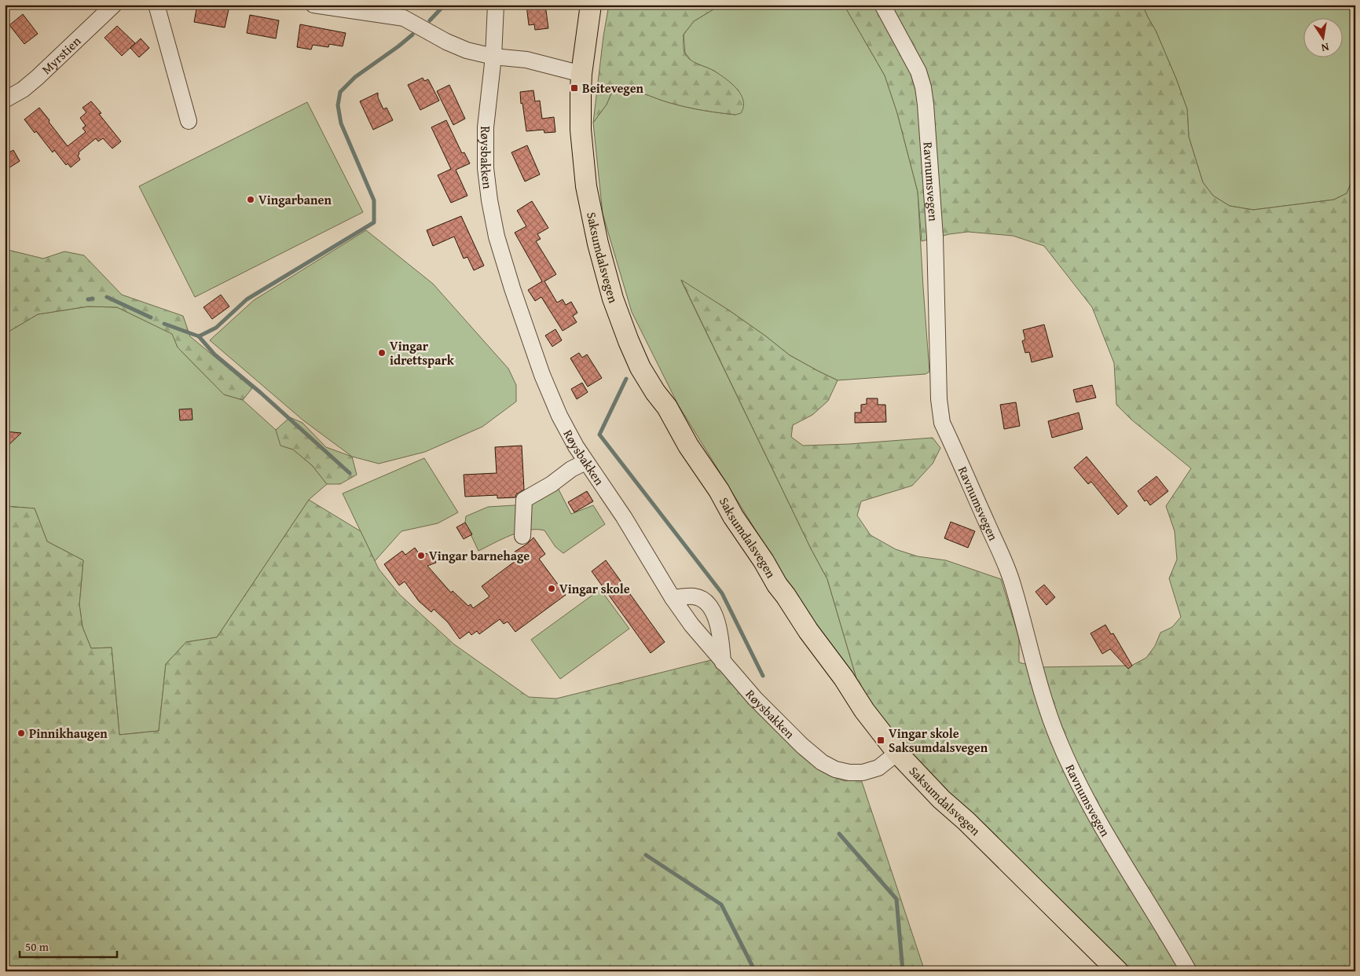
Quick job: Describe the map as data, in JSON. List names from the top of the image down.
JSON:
{
  "streets": {
    "main road": ["Saksumdalsvegen"],
    "street": ["Myrstien", "Røysbakken", "Ravnumsvegen"]
  },
  "crossings": [
    ["Røysbakken", "Saksumdalsvegen"]
  ],
  "places": {
    "transit": ["Beitevegen", "Vingar skole Saksumdalsvegen"],
    "other": [
      "Vingarbanen",
      "Vingar idrettspark",
      "Vingar barnehage",
      "Vingar skole",
      "Pinnikhaugen"
    ]
  },
  "scale_bar": "50 m",
  "north": "bottom"
}
